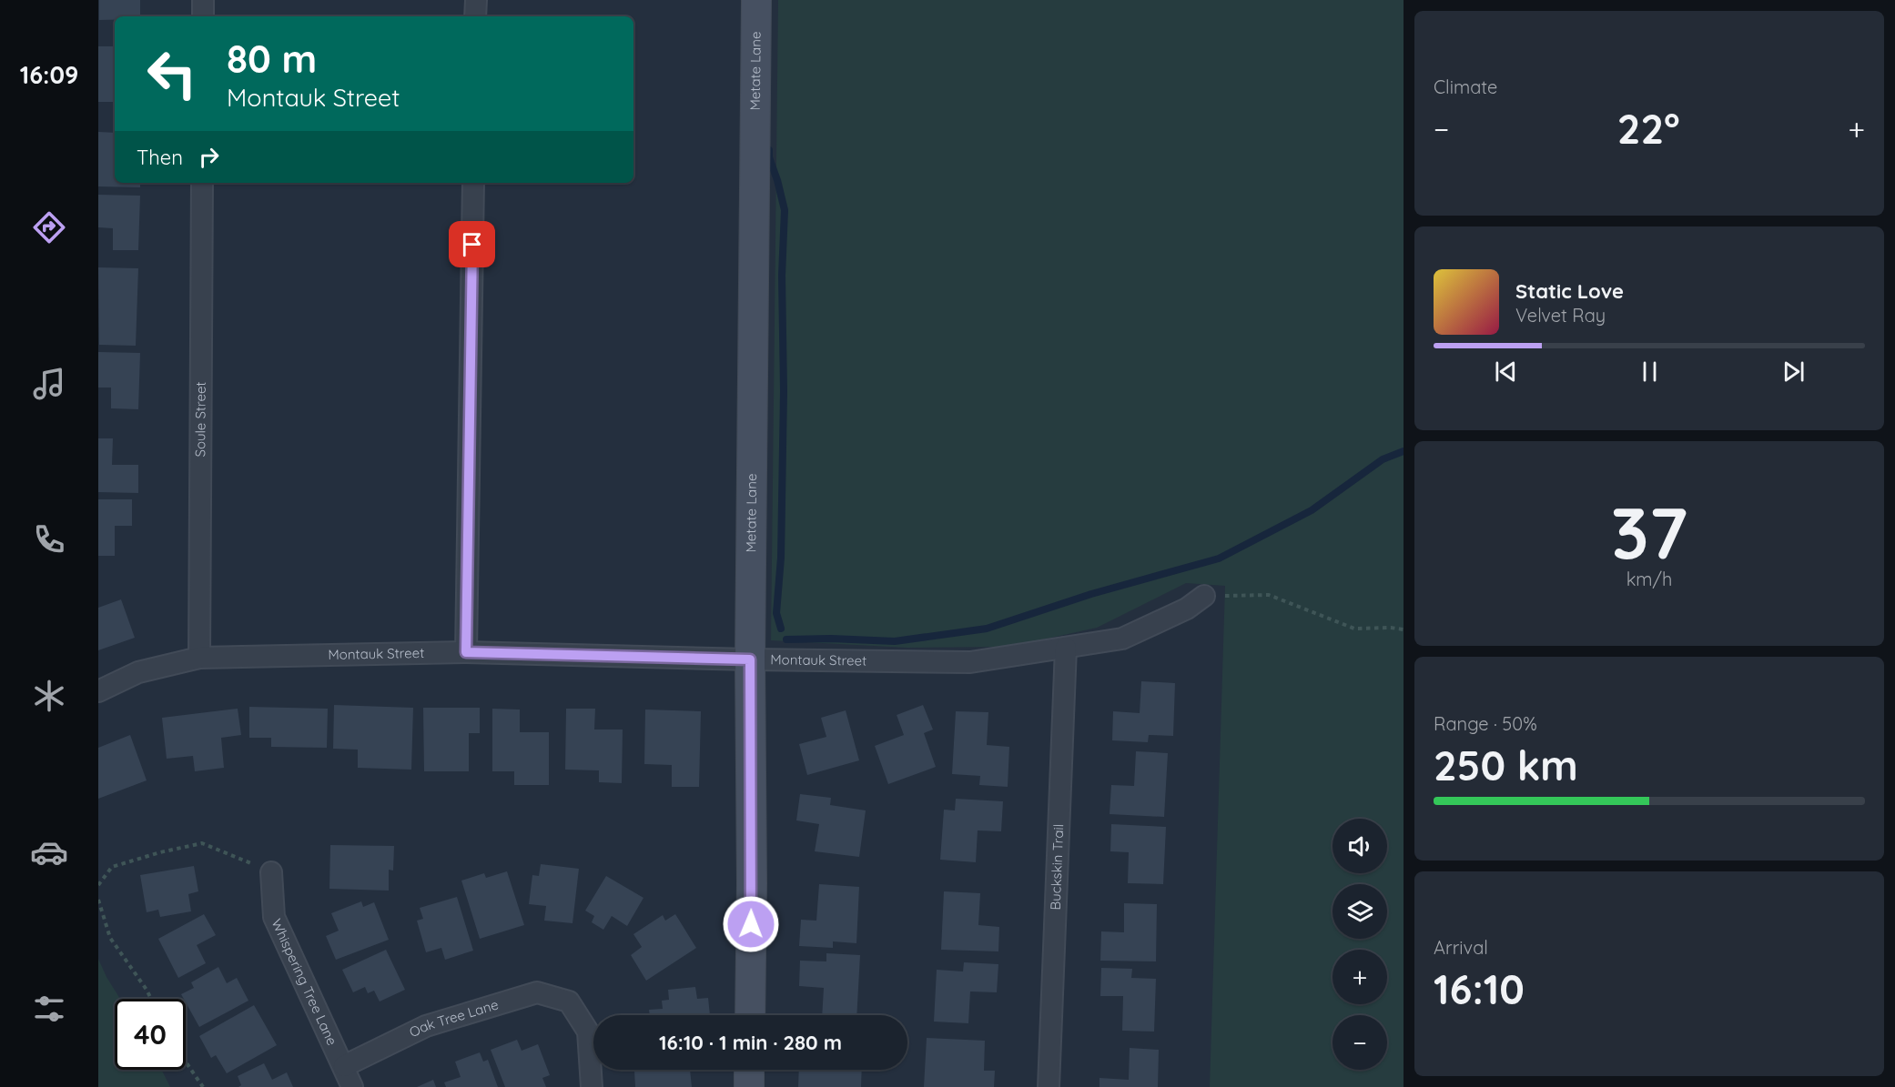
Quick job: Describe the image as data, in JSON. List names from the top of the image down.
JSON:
{
  "streets": {
    "street": [
      "Metate Lane",
      "Soule Street",
      "Montauk Street",
      "Buckskin Trail",
      "Whispering Tree Lane",
      "Oak Tree Lane"
    ]
  },
  "crossings": [
    ["Metate Lane", "Montauk Street"],
    ["Soule Street", "Montauk Street"],
    ["Montauk Street", "Buckskin Trail"],
    ["Whispering Tree Lane", "Oak Tree Lane"]
  ],
  "page": {
    "tabs": "16:09",
    "tile": [
      "Climate",
      ["37", "km/h"],
      ["Range · 50%", "250 km"],
      ["Arrival", "16:10"]
    ],
    "turn": ["80 m", "Montauk Street"],
    "heat": ["−", "22°", "+"],
    "then": "Then",
    "song": ["Static Love", "Velvet Ray"],
    "map_buttons": ["+", "−"],
    "limit": "40",
    "trip": "16:10 · 1 min · 280 m"
  }
}
